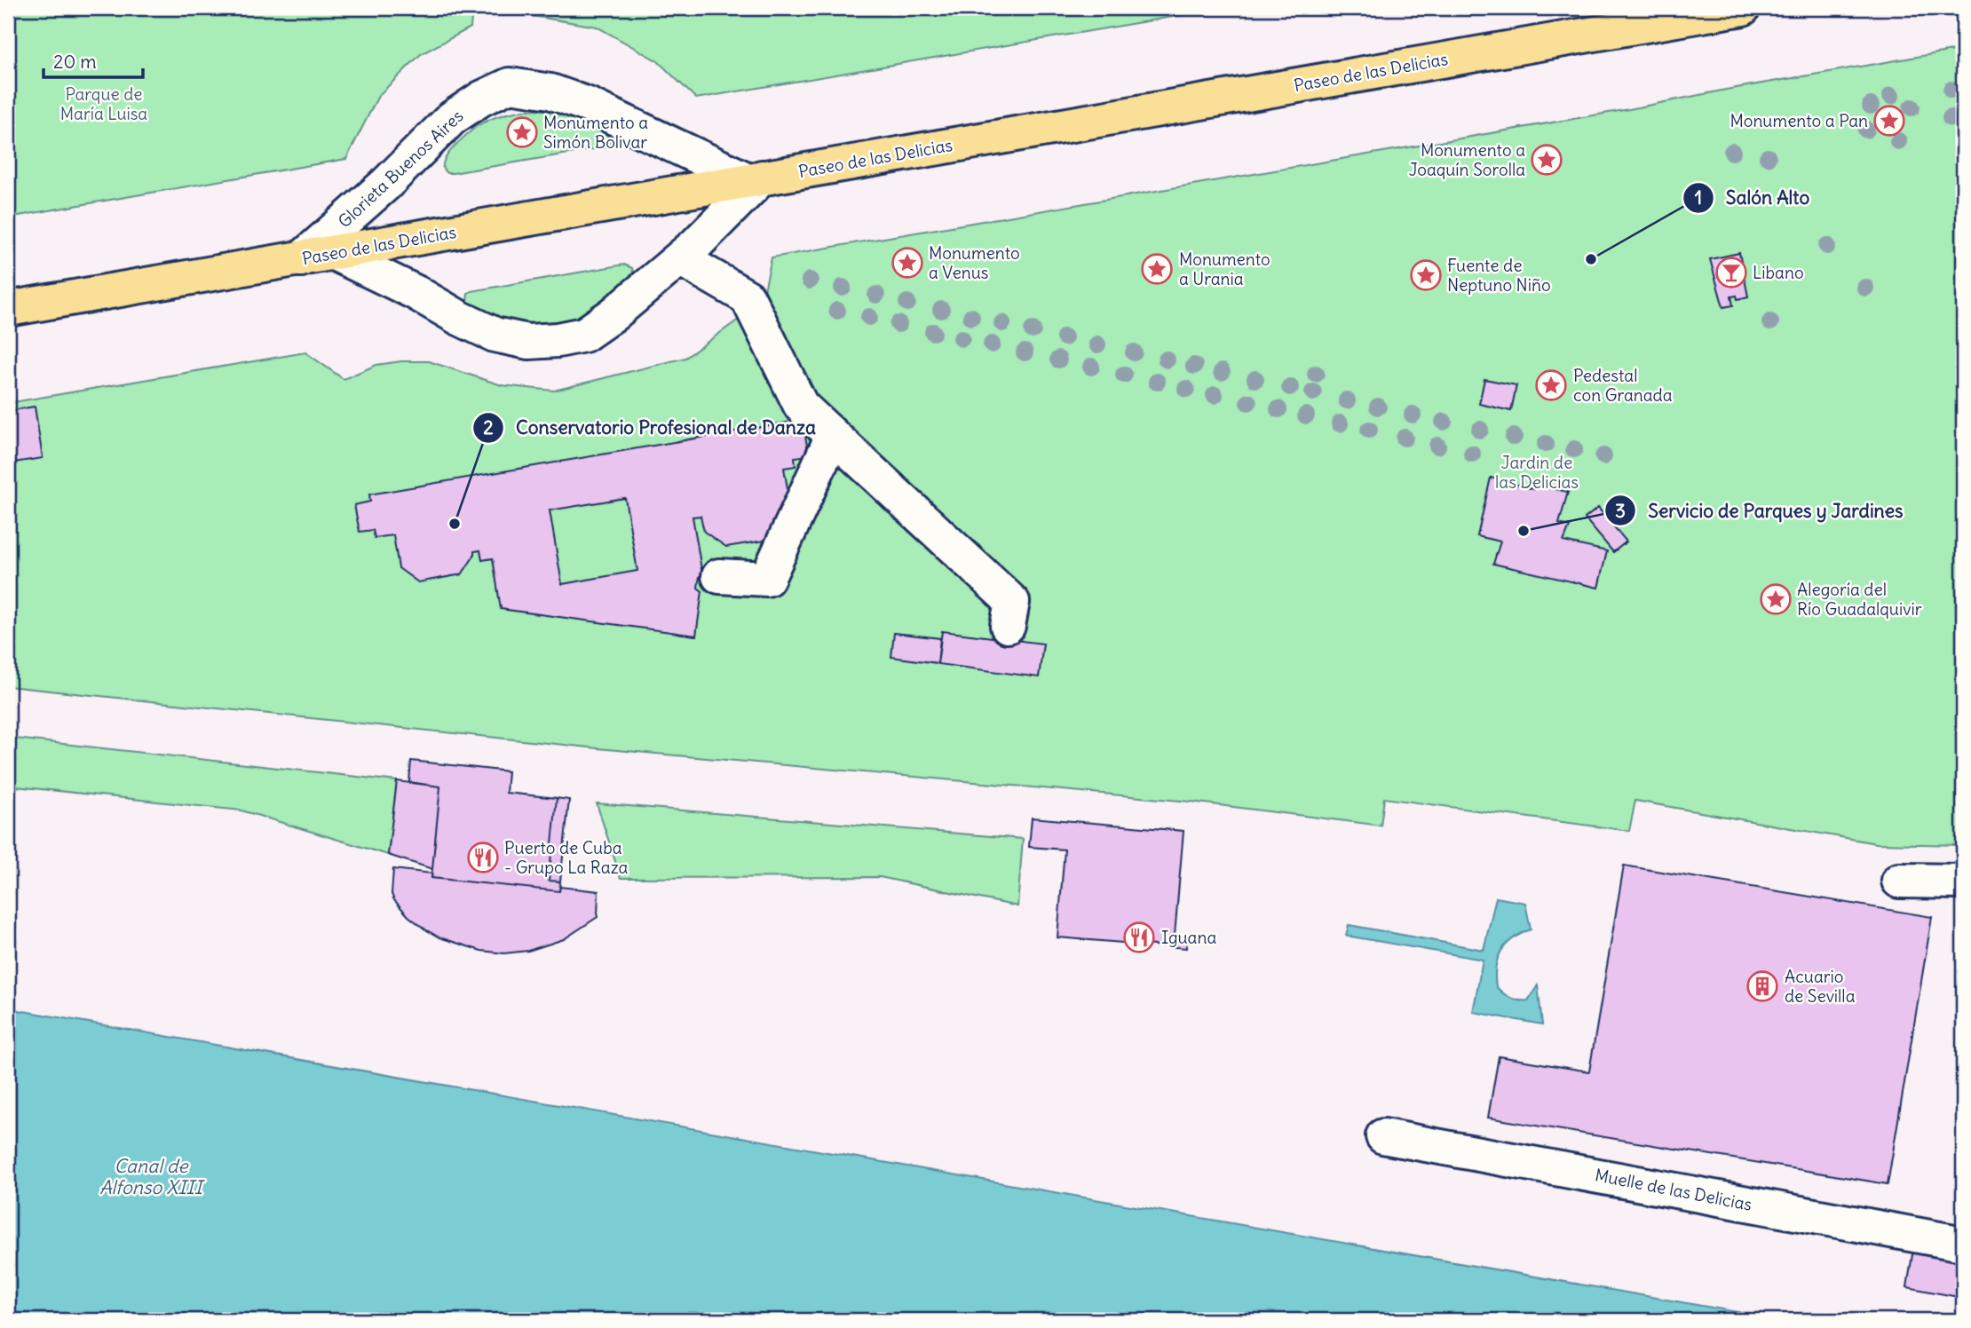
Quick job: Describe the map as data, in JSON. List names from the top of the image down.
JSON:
{
  "streets": {
    "main road": ["Paseo de las Delicias"],
    "street": ["Glorieta Buenos Aires", "Muelle de las Delicias"]
  },
  "crossings": [
    ["Paseo de las Delicias", "Glorieta Buenos Aires"]
  ],
  "water": ["Canal de Alfonso XIII"],
  "parks": ["Parque de María Luisa", "Jardin de las Delicias"],
  "places": {
    "place": [
      "Monumento a Pan",
      "Monumento a Simón Bolivar",
      "Monumento a Joaquín Sorolla",
      "Monumento a Venus",
      "Monumento a Urania",
      "Fuente de Neptuno Niño",
      "Pedestal con Granada",
      "Alegoría del Río Guadalquivir"
    ],
    "other": ["Salón Alto", "Conservatorio Profesional de Danza", "Servicio de Parques y Jardines"],
    "bar": ["Libano"],
    "restaurant": ["Puerto de Cuba - Grupo La Raza", "Iguana"],
    "building": ["Acuario de Sevilla"]
  },
  "scale_bar": "20 m"
}
